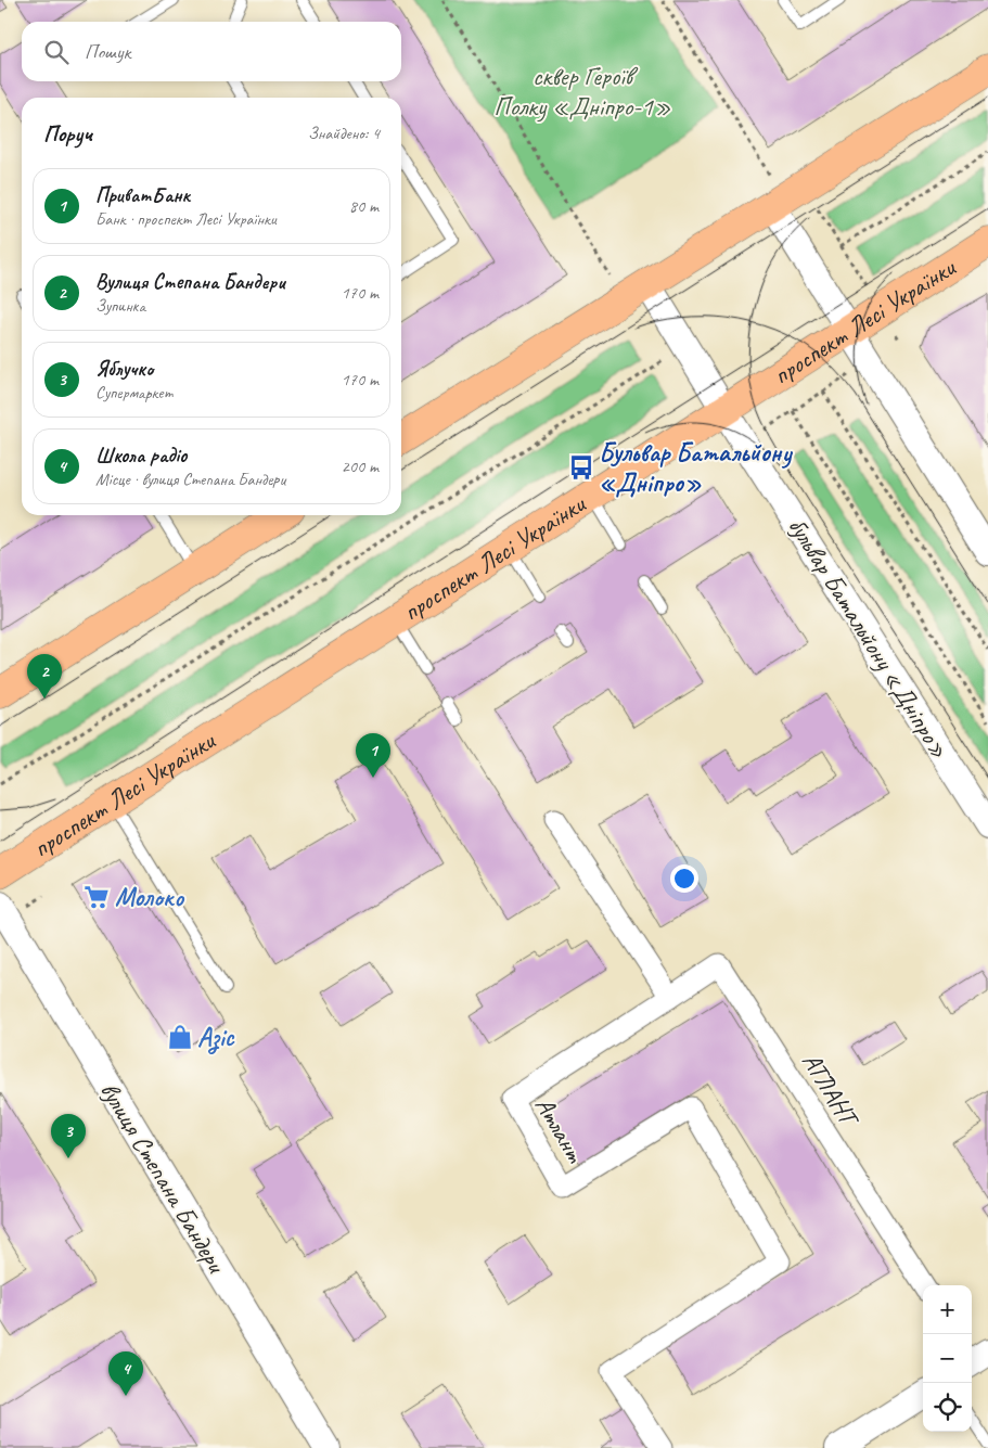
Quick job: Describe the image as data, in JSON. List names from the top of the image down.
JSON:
{
  "streets": {
    "main road": ["проспект Лесі Українки"],
    "street": [
      "бульвар Батальйону «Дніпро»",
      "АТЛАНТ",
      "Атлант",
      "вулиця Степана Бандери"
    ]
  },
  "crossings": [
    ["проспект Лесі Українки", "бульвар Батальйону «Дніпро»"],
    ["АТЛАНТ", "Атлант"]
  ],
  "parks": ["сквер Героїв Полку «Дніпро-1»"],
  "places": {
    "bus stop": ["Бульвар Батальйону «Дніпро»"],
    "supermarket": ["Молоко"],
    "shop": ["Азіс"]
  },
  "page": {
    "search": "Пошук",
    "heading": ["Поруч", "Знайдено: 4"],
    "list": [
      {
        "mark": "1",
        "name": "ПриватБанк",
        "note": "Банк · проспект Лесі Українки",
        "value": "80 m"
      },
      {
        "mark": "2",
        "name": "Вулиця Степана Бандери",
        "note": "Зупинка",
        "value": "170 m"
      },
      {
        "mark": "3",
        "name": "Яблучко",
        "note": "Супермаркет",
        "value": "170 m"
      },
      {
        "mark": "4",
        "name": "Школа радіо",
        "note": "Місце · вулиця Степана Бандери",
        "value": "200 m"
      }
    ],
    "pins": [
      "2",
      "1",
      "3",
      "4"
    ],
    "map_buttons": ["+", "−"]
  }
}
